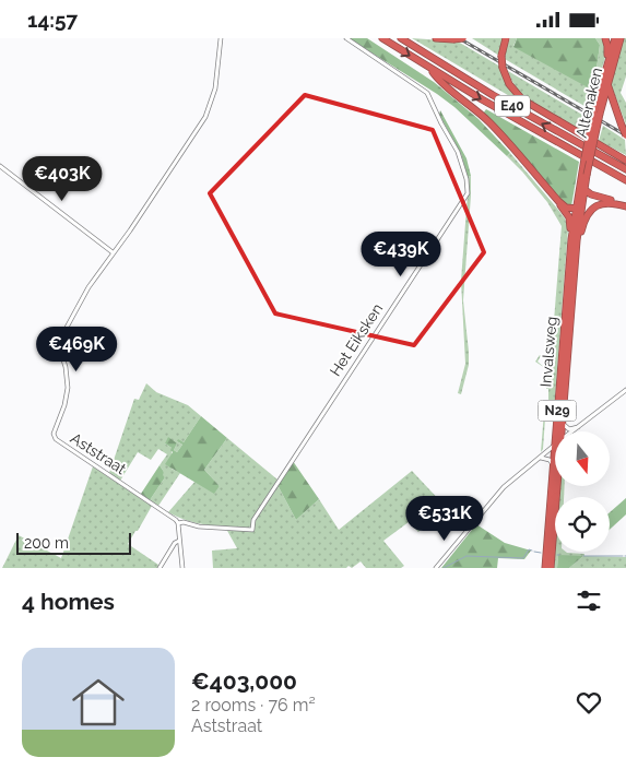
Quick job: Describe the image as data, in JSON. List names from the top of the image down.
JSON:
{
  "streets": {
    "highway": [
      "Altenaken",
      "E40",
      "Invalsweg",
      "N29"
    ],
    "street": ["Het Eiksken", "Aststraat"]
  },
  "crossings": [
    ["Altenaken", "Invalsweg"],
    ["Het Eiksken", "Aststraat"]
  ],
  "scale_bar": "200 m",
  "north": "bottom",
  "page": {
    "status": "14:57",
    "price": [
      "€403K",
      "€439K",
      "€469K",
      "€531K"
    ],
    "scale": "200 m",
    "heading": "4 homes",
    "list": [
      {
        "name": "€403,000",
        "note": "2 rooms · 76 m² · Aststraat"
      }
    ]
  }
}
